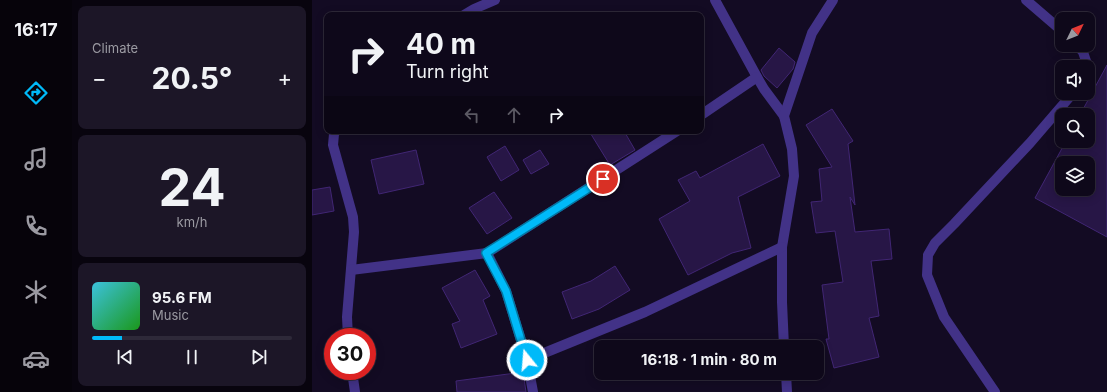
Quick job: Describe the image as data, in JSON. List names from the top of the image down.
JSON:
{
  "north": "top right",
  "page": {
    "tabs": "16:17",
    "tile": [
      "Climate",
      ["24", "km/h"]
    ],
    "turn": ["40 m", "Turn right"],
    "heat": ["−", "20.5°", "+"],
    "song": ["95.6 FM", "Music"],
    "limit": "30",
    "trip": "16:18 · 1 min · 80 m"
  }
}
